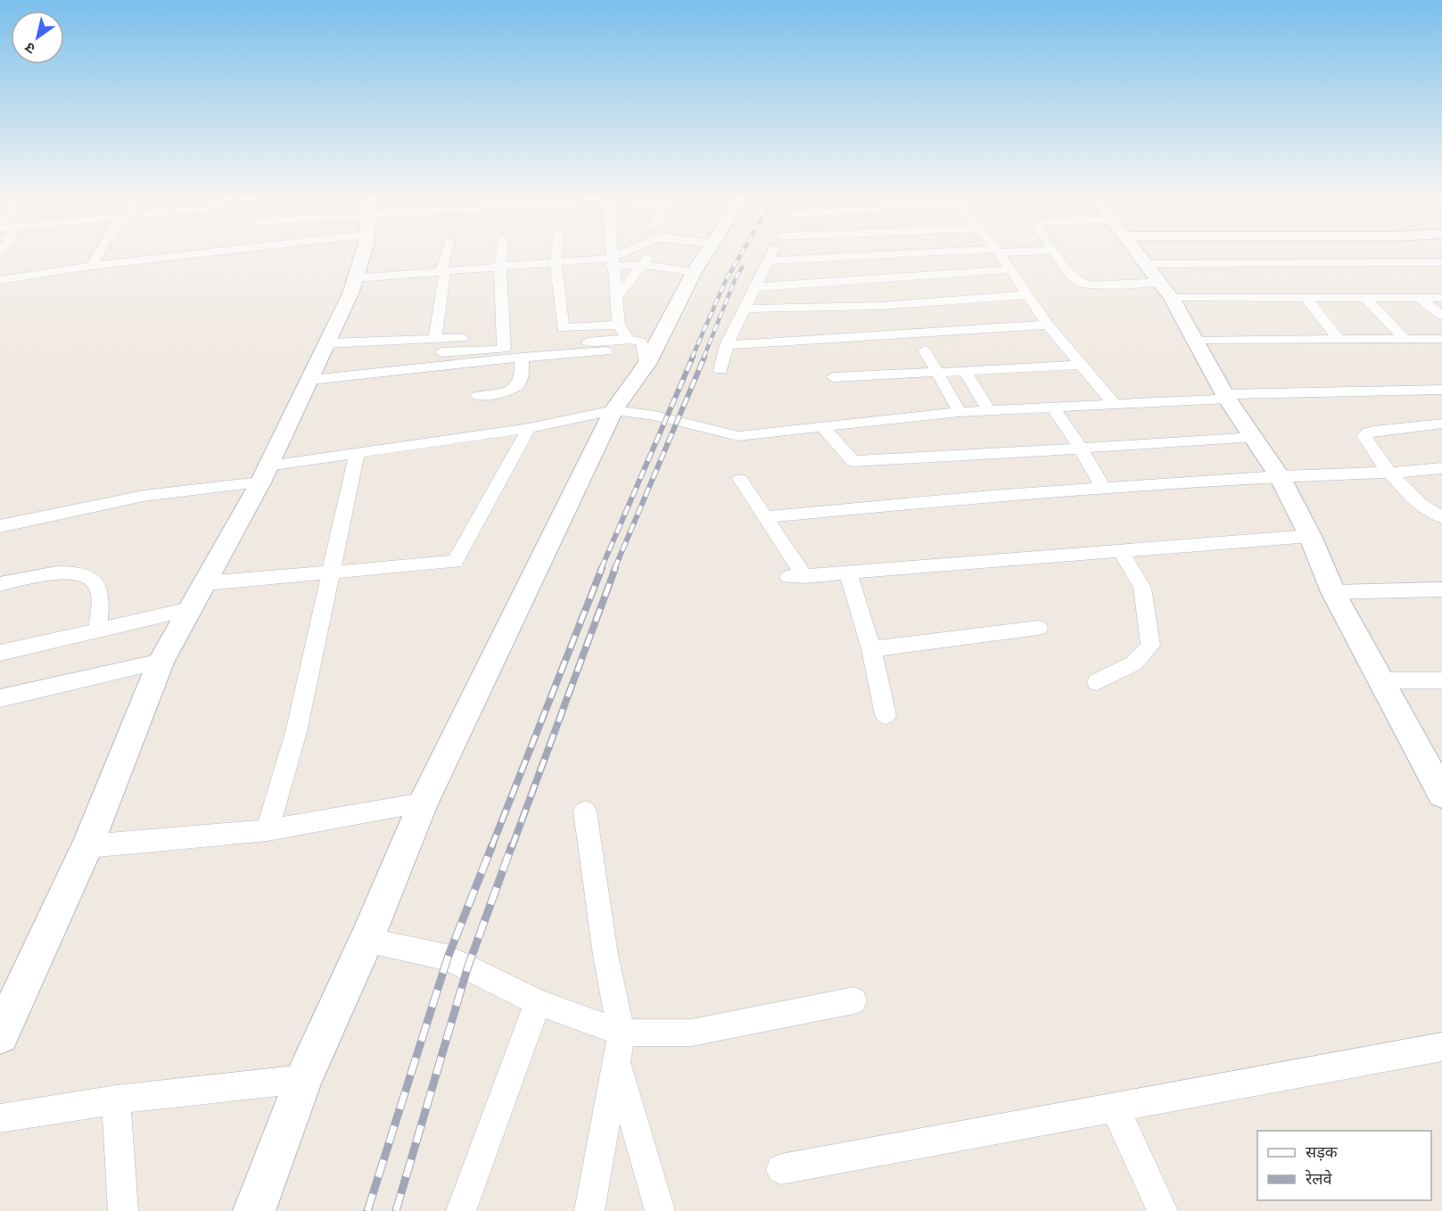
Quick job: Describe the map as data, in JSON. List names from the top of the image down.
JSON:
{
  "legend": ["सड़क", "रेलवे"],
  "north": "bottom left"
}
